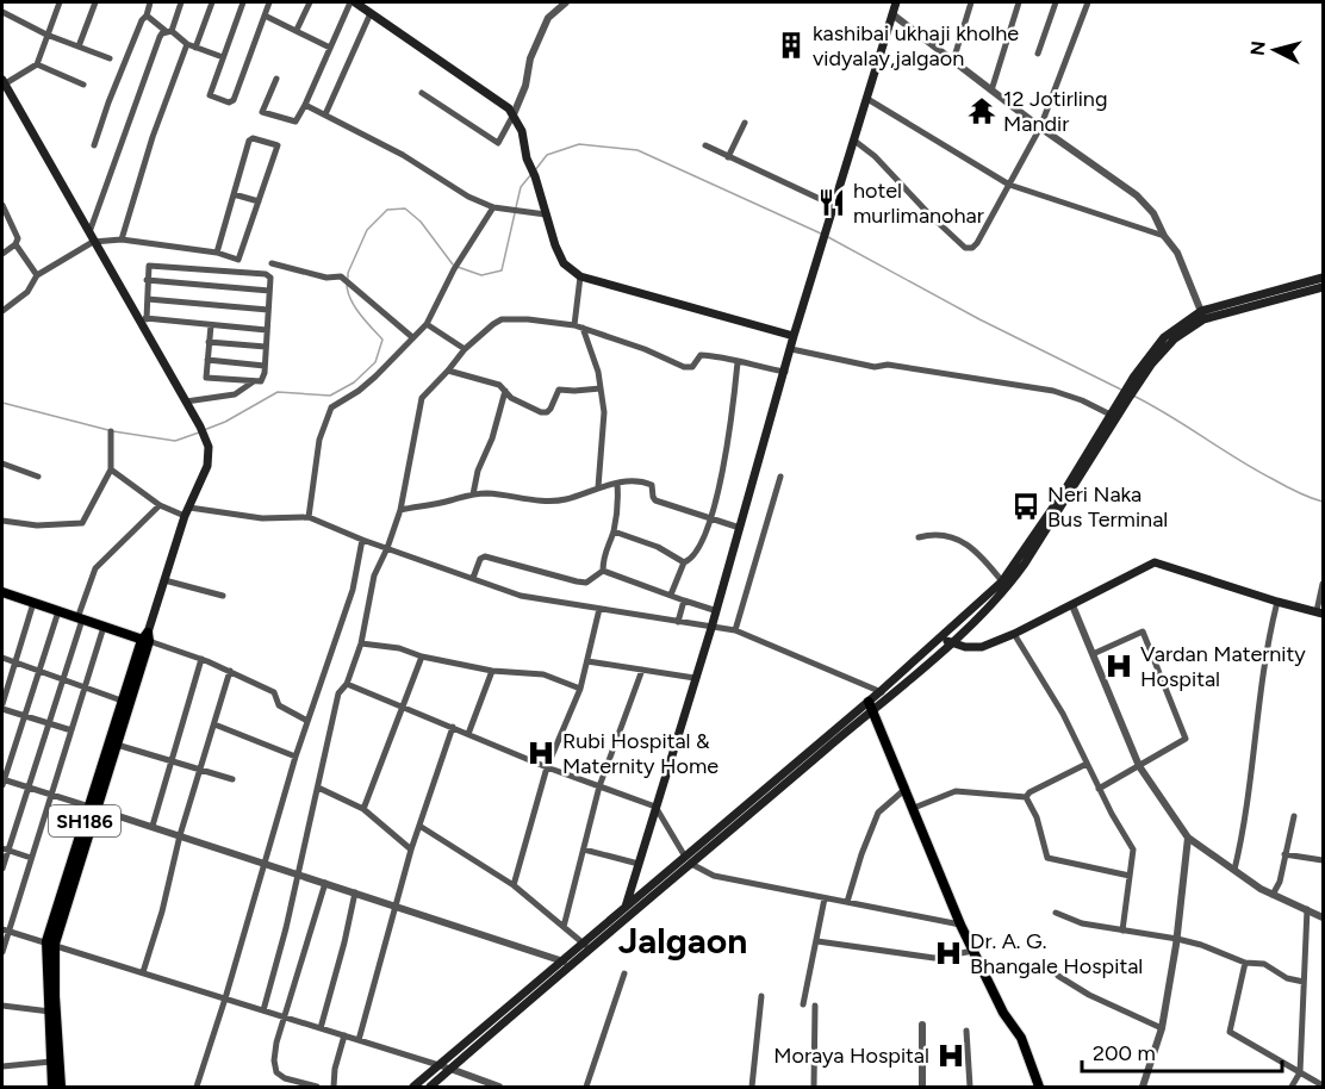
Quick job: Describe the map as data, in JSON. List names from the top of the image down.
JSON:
{
  "streets": {
    "main road": ["SH186"]
  },
  "districts": ["Jalgaon"],
  "places": {
    "building": ["kashibai ukhaji kholhe vidyalay,jalgaon"],
    "temple": ["12 Jotirling Mandir"],
    "restaurant": ["hotel murlimanohar"],
    "bus stop": ["Neri Naka Bus Terminal"],
    "hospital": [
      "Vardan Maternity Hospital",
      "Rubi Hospital & Maternity Home",
      "Dr. A. G. Bhangale Hospital",
      "Moraya Hospital"
    ]
  },
  "scale_bar": "200 m",
  "north": "left"
}
